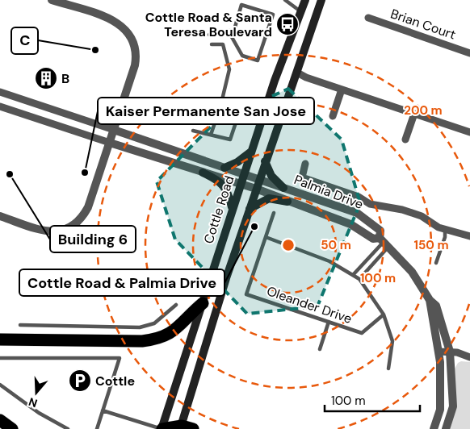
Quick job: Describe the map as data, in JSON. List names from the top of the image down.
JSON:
{
  "streets": {
    "main road": ["Cottle Road"],
    "street": ["Brian Court", "Palmia Drive"],
    "lane": ["Oleander Drive"]
  },
  "crossings": [
    ["Palmia Drive", "Cottle Road"]
  ],
  "places": {
    "bus stop": ["Cottle Road & Santa Teresa Boulevard"],
    "other": [
      "C",
      "Kaiser Permanente San Jose",
      "Building 6",
      "Cottle Road & Palmia Drive"
    ],
    "building": ["B"],
    "parking": ["Cottle"]
  },
  "scale_bar": "100 m",
  "north": "bottom",
  "rings": [
    "200 m",
    "50 m",
    "150 m",
    "100 m"
  ]
}
